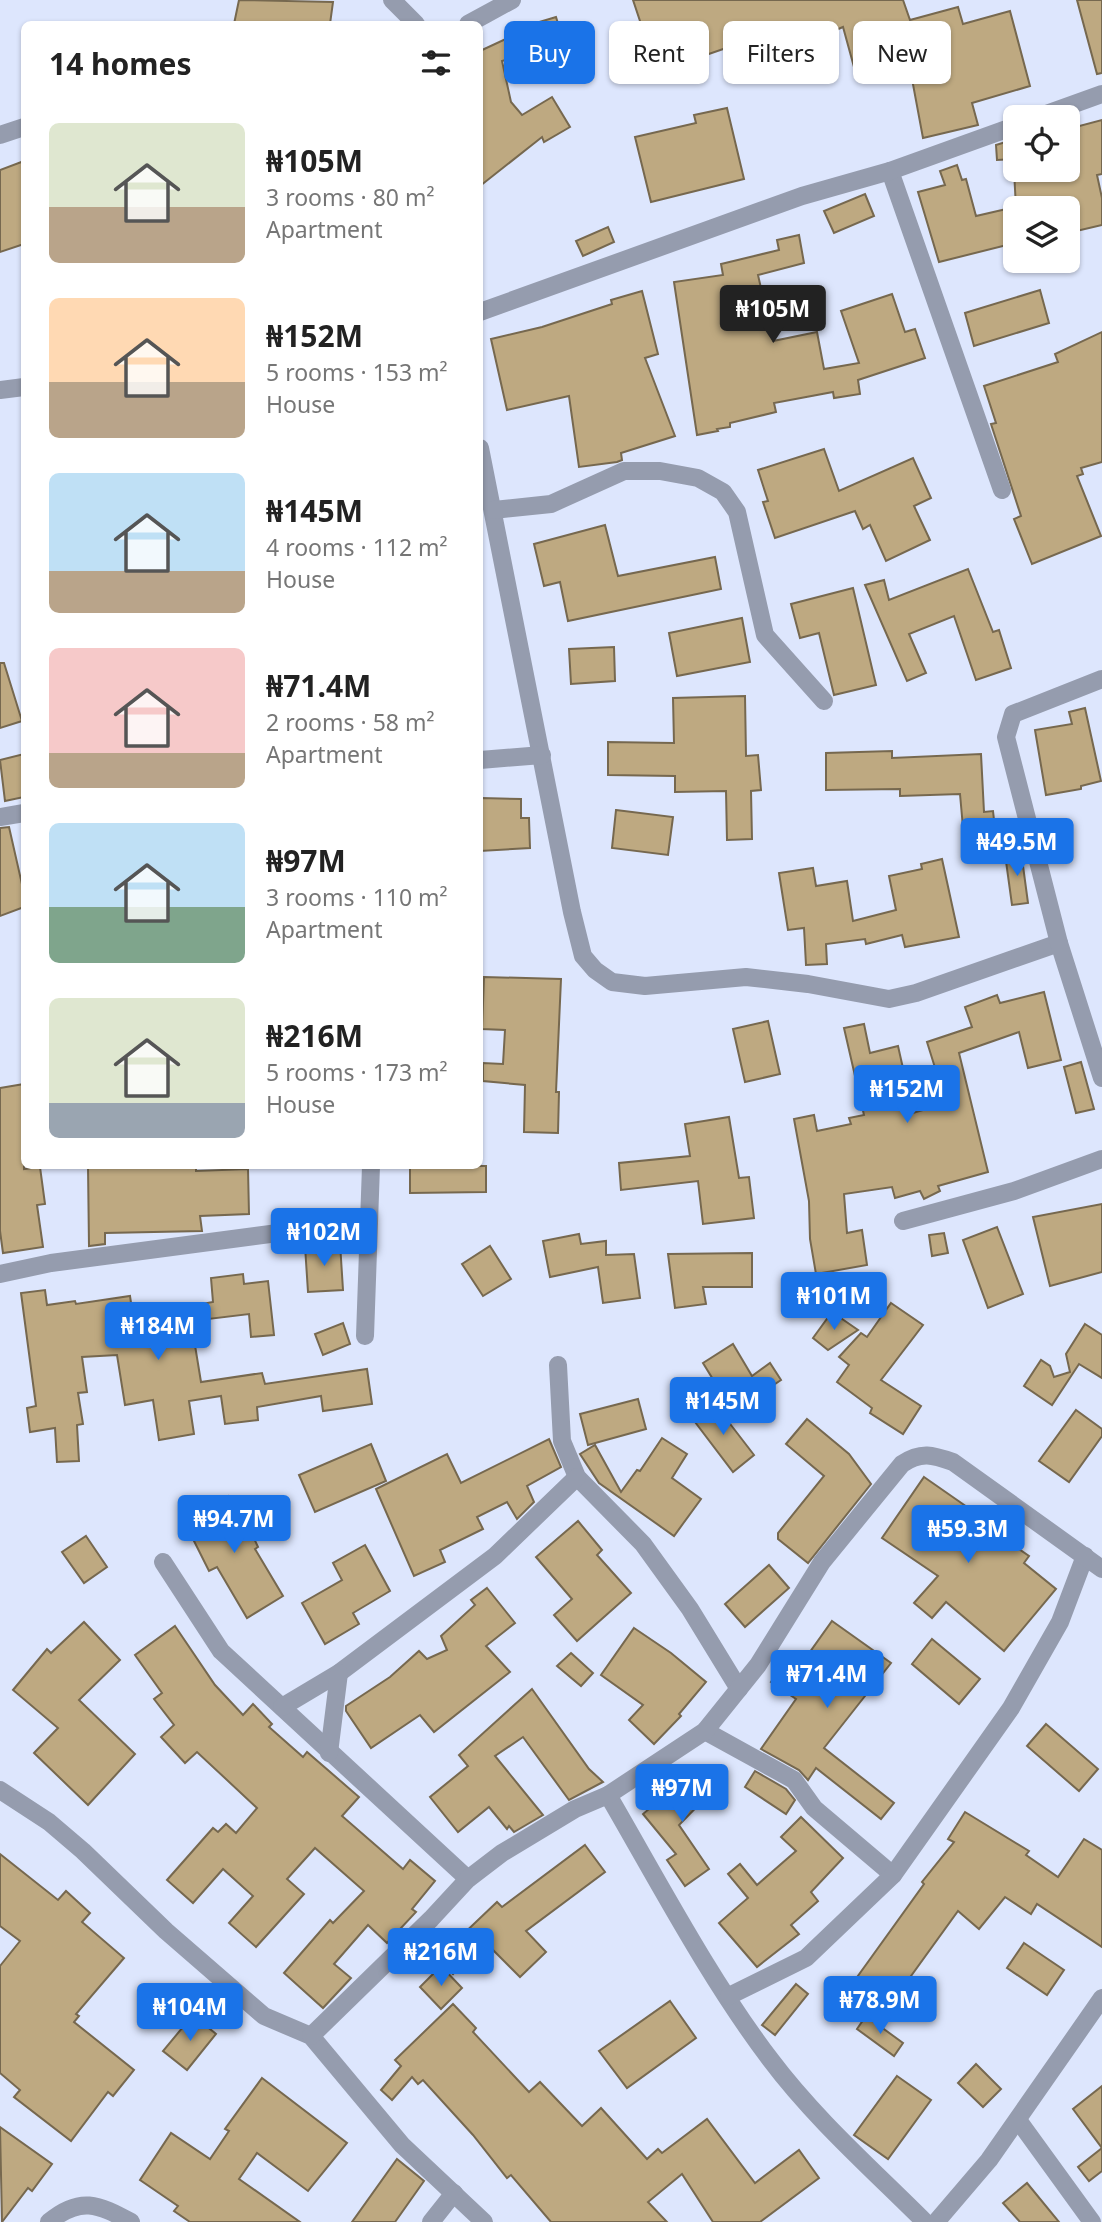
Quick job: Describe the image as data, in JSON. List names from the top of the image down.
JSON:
{
  "page": {
    "chip": [
      "Buy",
      "Rent",
      "Filters",
      "New"
    ],
    "heading": "14 homes",
    "list": [
      {
        "name": "₦105M",
        "note": "3 rooms · 80 m² · Apartment"
      },
      {
        "name": "₦152M",
        "note": "5 rooms · 153 m² · House"
      },
      {
        "name": "₦145M",
        "note": "4 rooms · 112 m² · House"
      },
      {
        "name": "₦71.4M",
        "note": "2 rooms · 58 m² · Apartment"
      },
      {
        "name": "₦97M",
        "note": "3 rooms · 110 m² · Apartment"
      },
      {
        "name": "₦216M",
        "note": "5 rooms · 173 m² · House"
      }
    ],
    "price": [
      "₦105M",
      "₦49.5M",
      "₦152M",
      "₦102M",
      "₦101M",
      "₦184M",
      "₦145M",
      "₦94.7M",
      "₦59.3M",
      "₦71.4M",
      "₦97M",
      "₦216M",
      "₦78.9M",
      "₦104M"
    ]
  }
}
